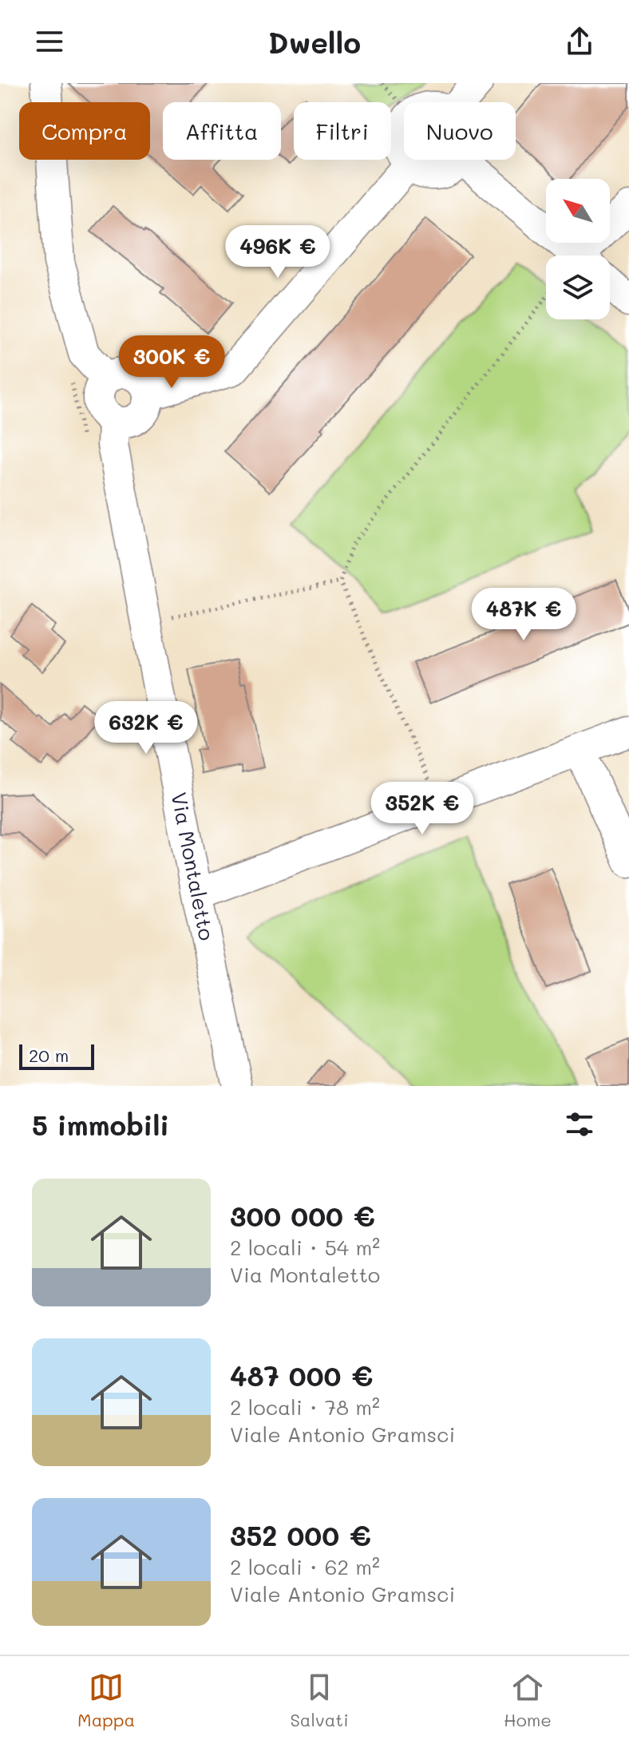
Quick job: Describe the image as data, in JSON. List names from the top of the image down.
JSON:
{
  "streets": {
    "street": ["Via Montaletto"]
  },
  "scale_bar": "20 m",
  "north": "top left",
  "page": {
    "header": "Dwello",
    "chip": [
      "Compra",
      "Affitta",
      "Filtri",
      "Nuovo"
    ],
    "price": [
      "496K €",
      "300K €",
      "487K €",
      "632K €",
      "352K €"
    ],
    "scale": "20 m",
    "heading": "5 immobili",
    "list": [
      {
        "name": "300 000 €",
        "note": "2 locali · 54 m² · Via Montaletto"
      },
      {
        "name": "487 000 €",
        "note": "2 locali · 78 m² · Viale Antonio Gramsci"
      },
      {
        "name": "352 000 €",
        "note": "2 locali · 62 m² · Viale Antonio Gramsci"
      }
    ],
    "tabs": ["Mappa", "Salvati", "Home"]
  }
}
